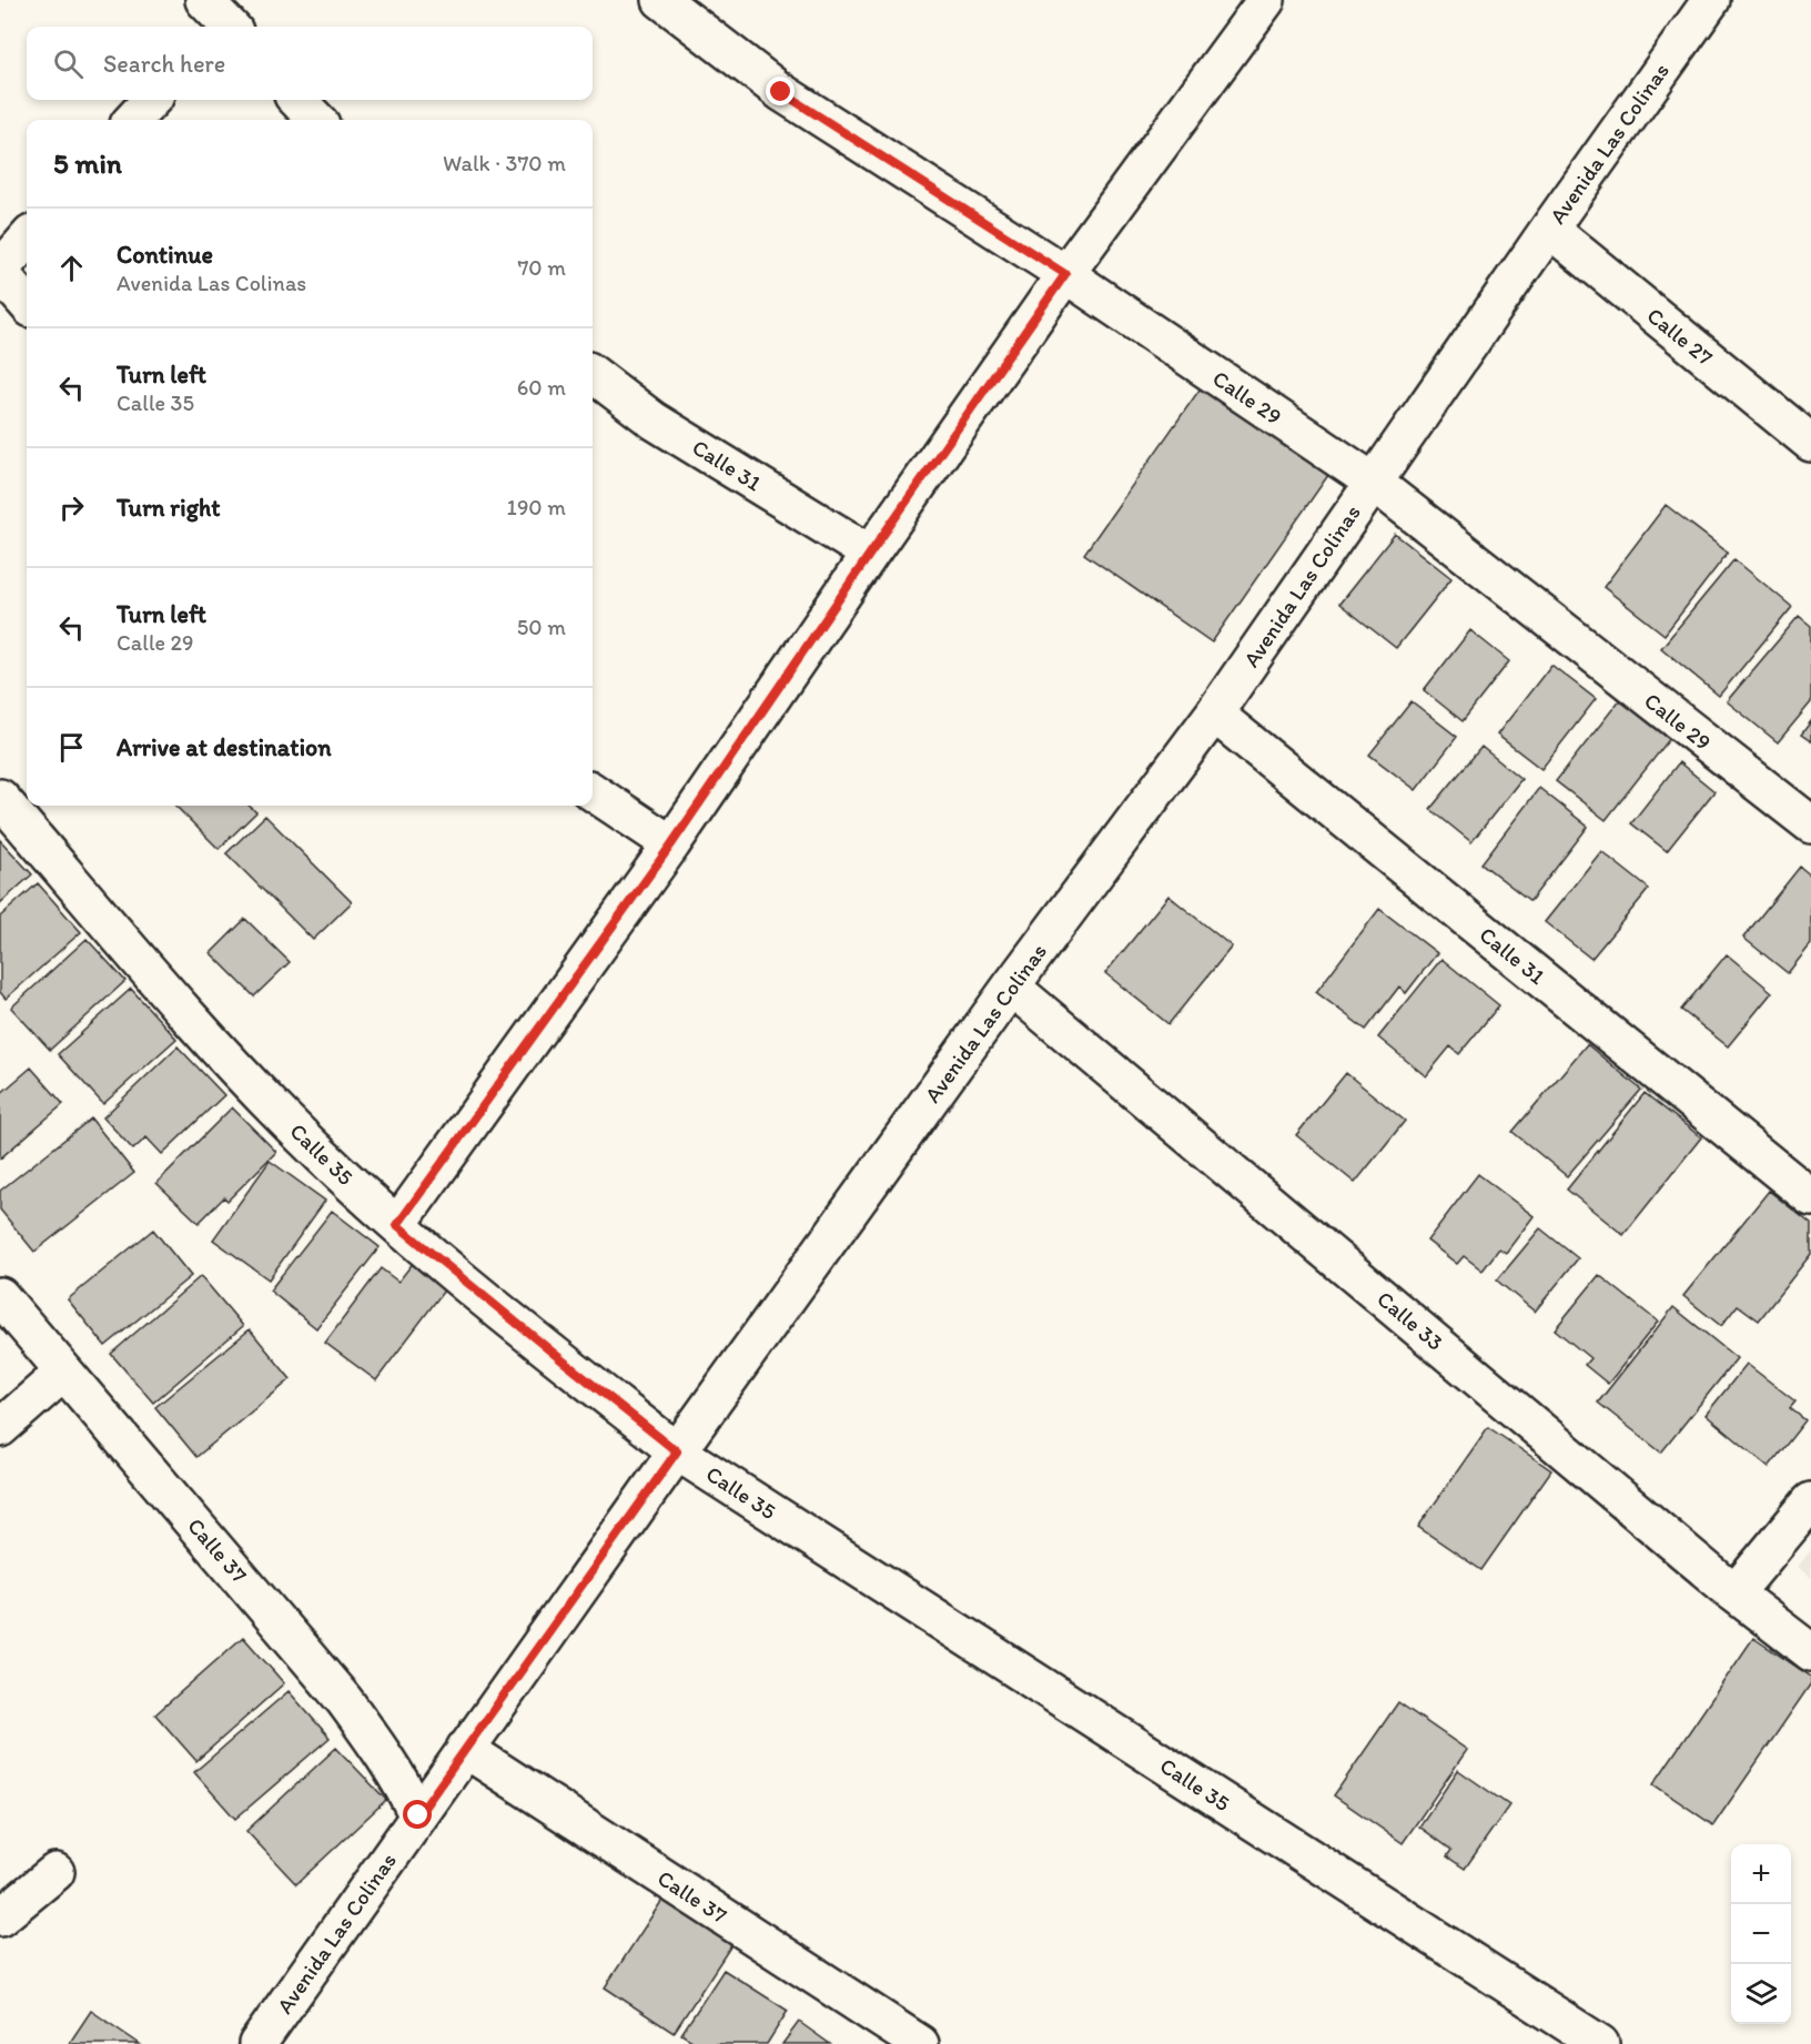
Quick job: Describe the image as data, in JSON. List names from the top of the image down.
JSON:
{
  "streets": {
    "street": [
      "Avenida Las Colinas",
      "Calle 27",
      "Calle 29",
      "Calle 31",
      "Calle 35",
      "Calle 33",
      "Calle 37"
    ]
  },
  "crossings": [
    ["Avenida Las Colinas", "Calle 27"],
    ["Avenida Las Colinas", "Calle 29"],
    ["Avenida Las Colinas", "Calle 31"],
    ["Avenida Las Colinas", "Calle 35"],
    ["Avenida Las Colinas", "Calle 33"],
    ["Avenida Las Colinas", "Calle 37"]
  ],
  "page": {
    "search": "Search here",
    "heading": ["5 min", "Walk · 370 m"],
    "list": [
      ["Continue", "Avenida Las Colinas", "70 m"],
      ["Turn left", "Calle 35", "60 m"],
      ["Turn right", "190 m"],
      ["Turn left", "Calle 29", "50 m"],
      "Arrive at destination"
    ],
    "map_buttons": ["+", "−"]
  }
}
